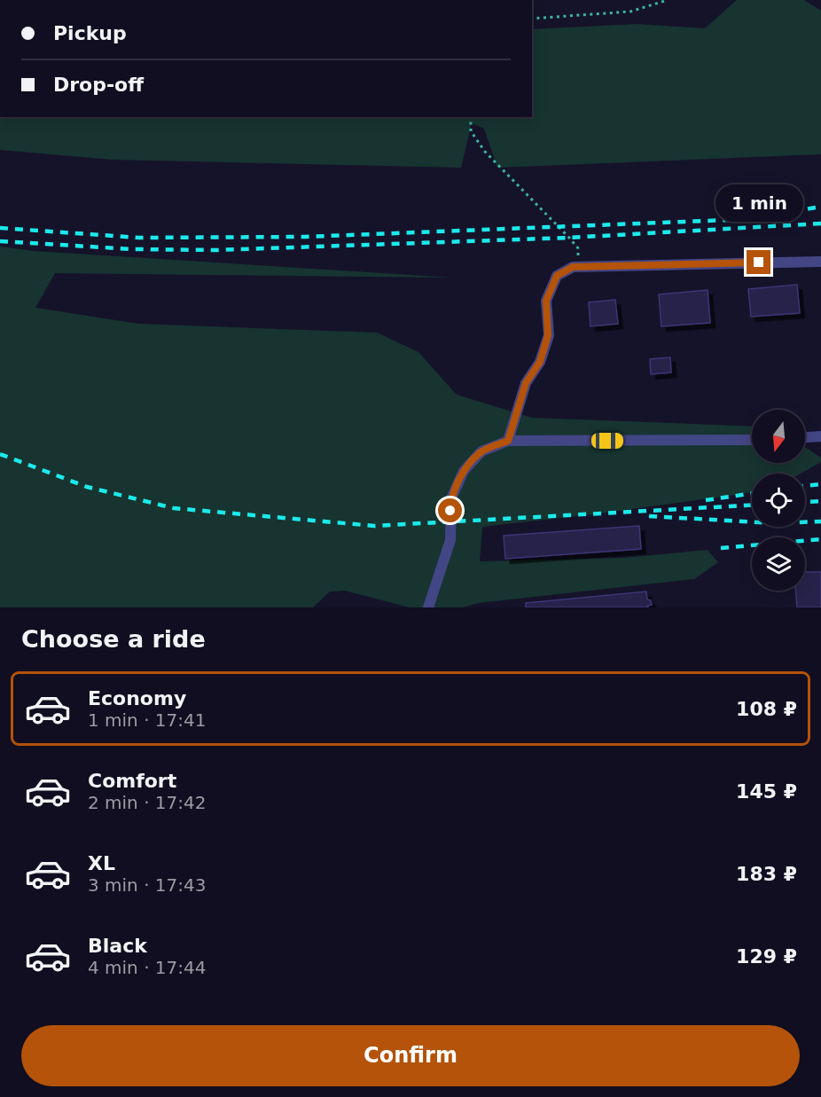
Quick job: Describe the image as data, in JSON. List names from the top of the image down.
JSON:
{
  "north": "bottom",
  "page": {
    "banner": ["Pickup", "Drop-off"],
    "bubble": "1 min",
    "heading": "Choose a ride",
    "list": [
      {
        "name": "Economy",
        "note": "1 min · 17:41",
        "value": "108 ₽"
      },
      {
        "name": "Comfort",
        "note": "2 min · 17:42",
        "value": "145 ₽"
      },
      {
        "name": "XL",
        "note": "3 min · 17:43",
        "value": "183 ₽"
      },
      {
        "name": "Black",
        "note": "4 min · 17:44",
        "value": "129 ₽"
      }
    ],
    "buttons": "Confirm"
  }
}
